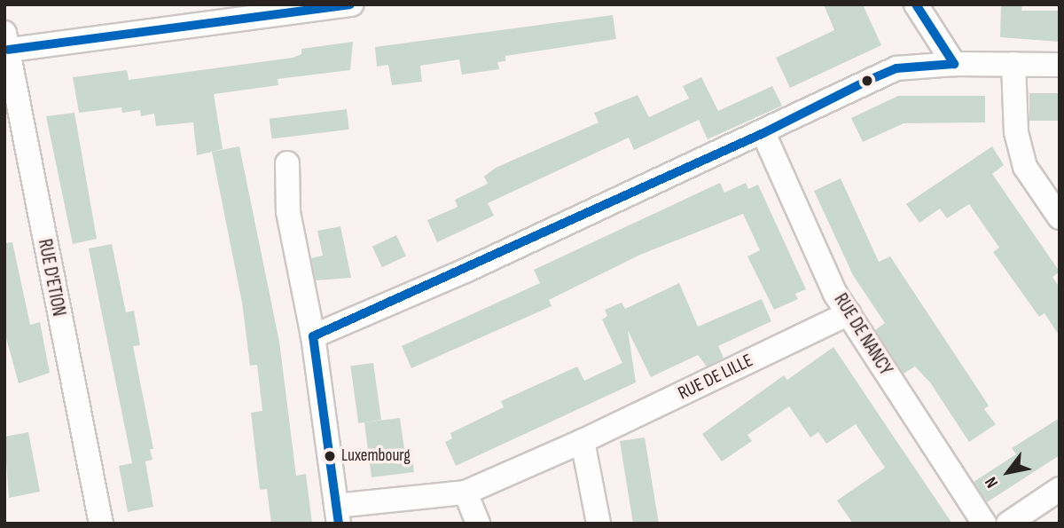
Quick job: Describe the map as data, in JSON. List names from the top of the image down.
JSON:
{
  "streets": {
    "street": ["RUE D'ETION", "RUE DE NANCY", "RUE DE LILLE"]
  },
  "crossings": [
    ["RUE DE NANCY", "RUE DE LILLE"]
  ],
  "places": ["Luxembourg"],
  "north": "bottom left"
}
